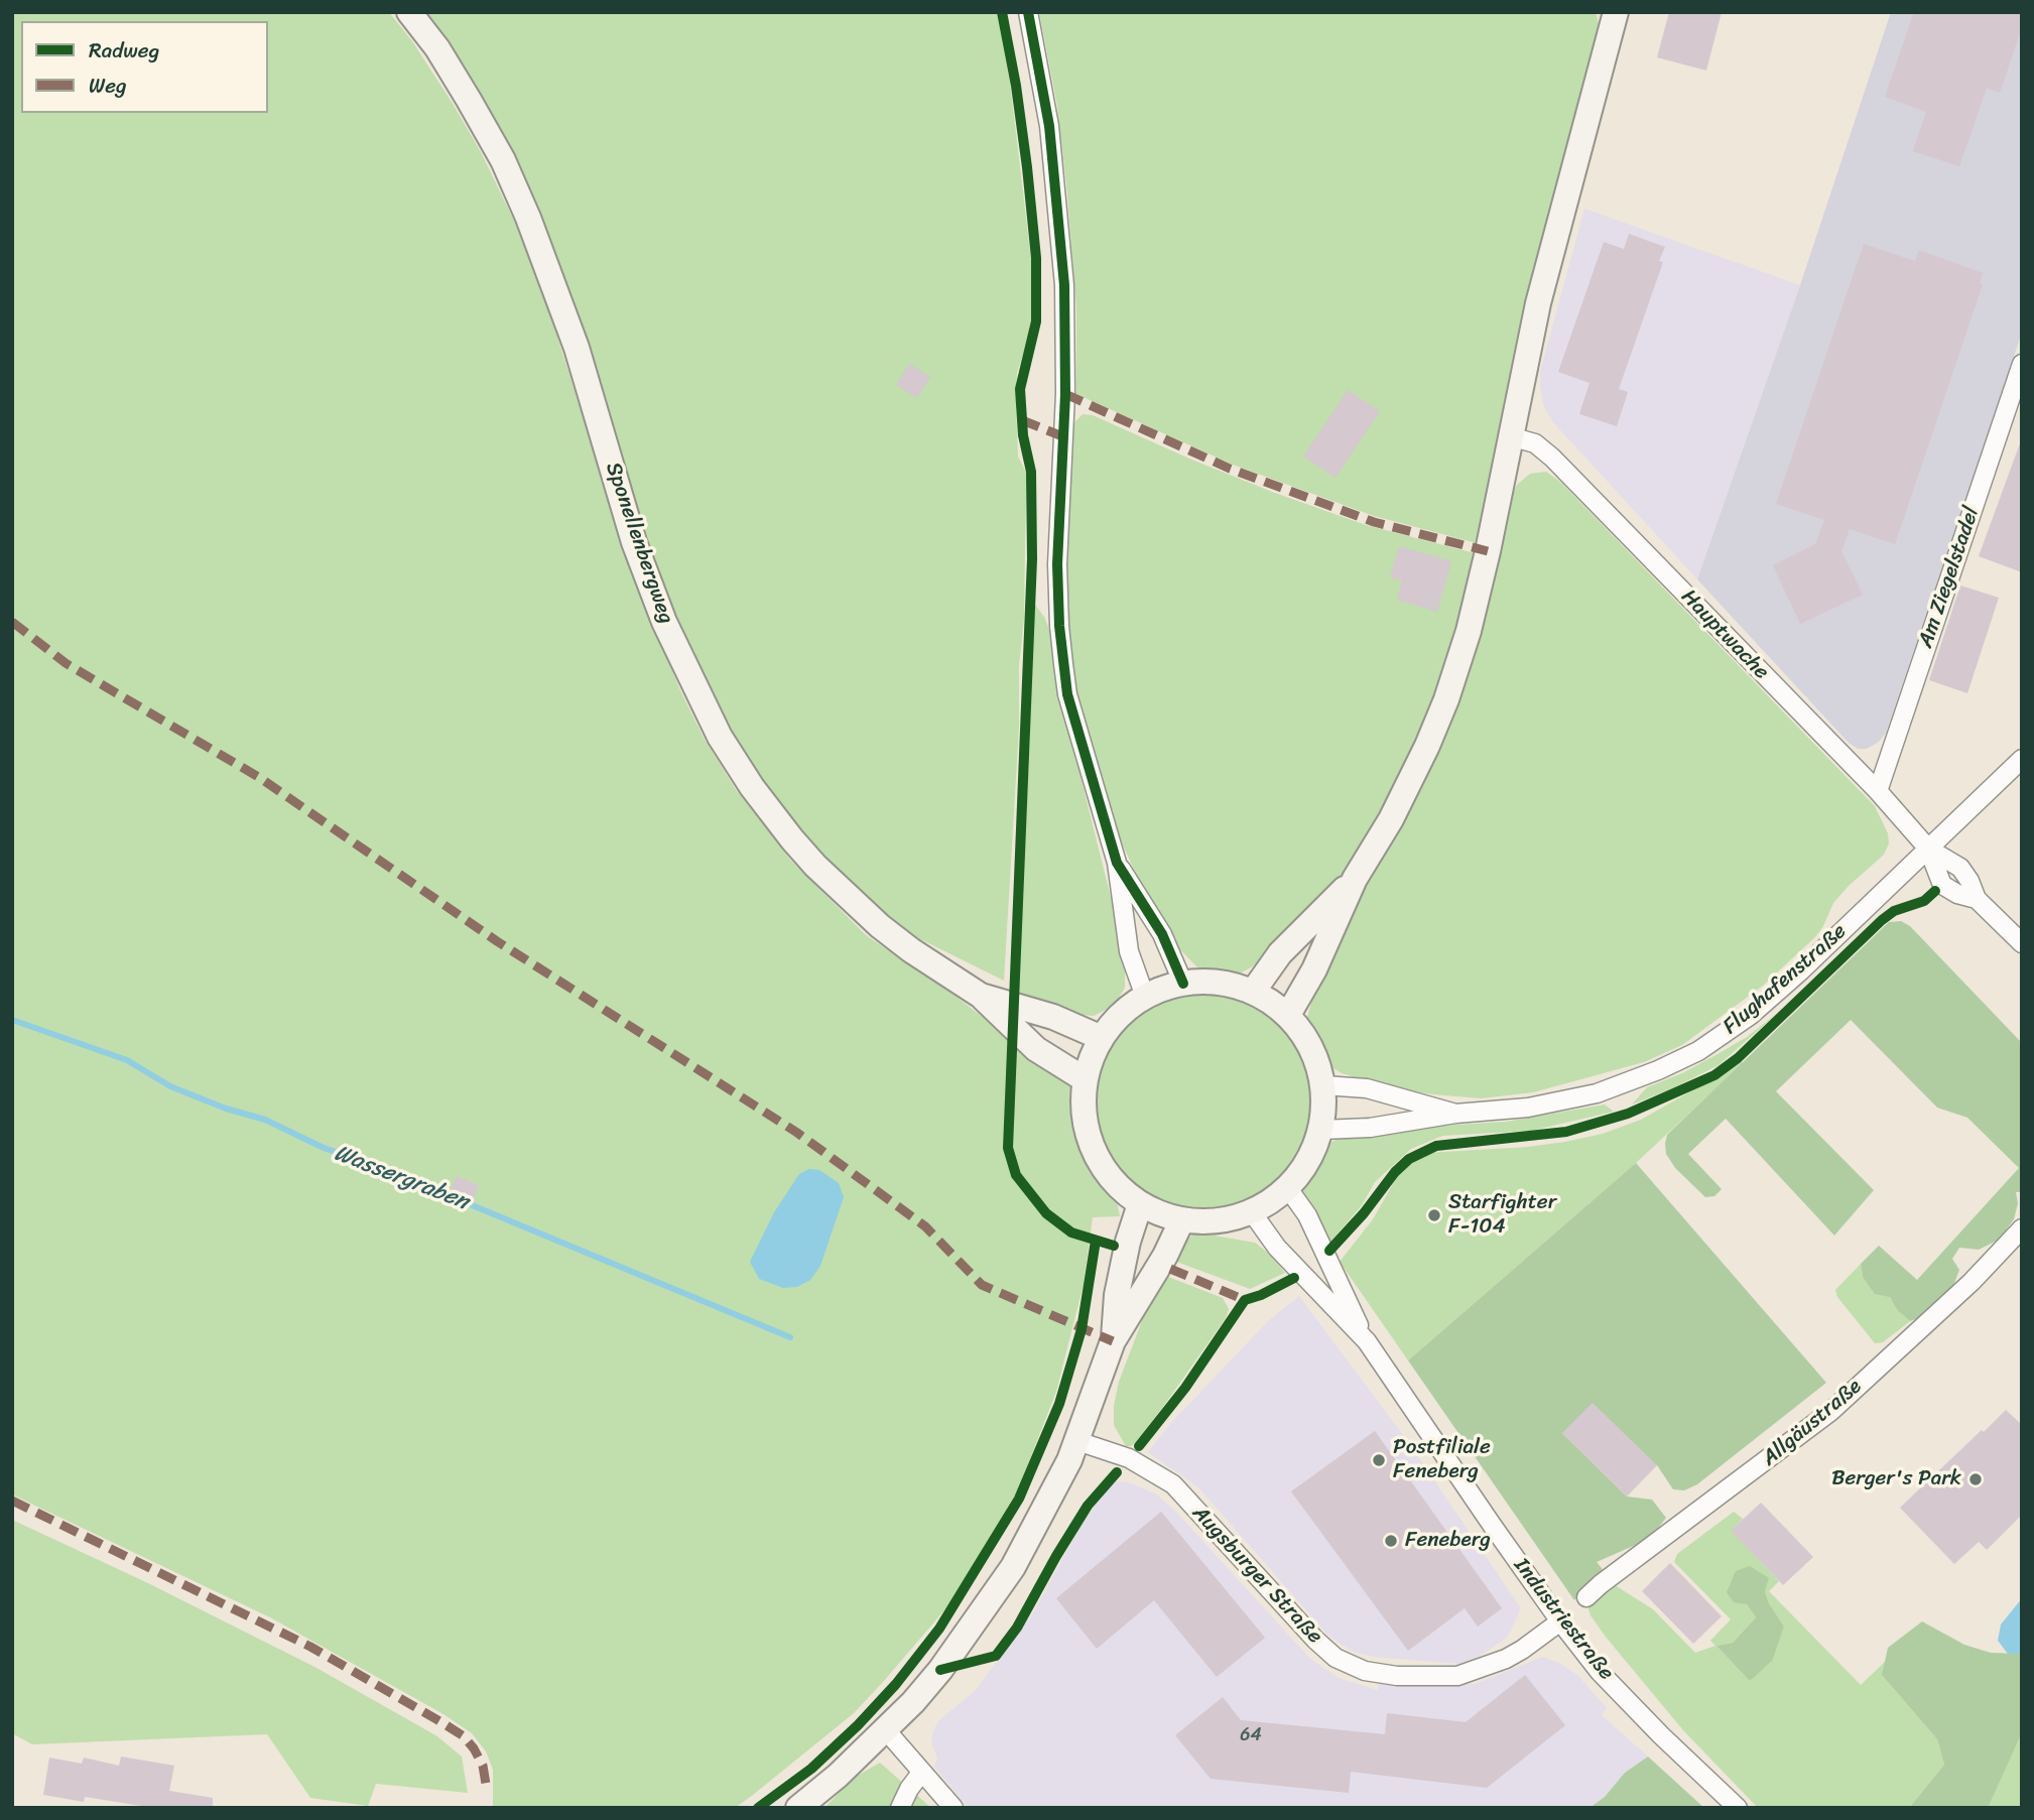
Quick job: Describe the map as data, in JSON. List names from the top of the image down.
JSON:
{
  "streets": {
    "street": [
      "Sponellenbergweg",
      "Am Ziegelstadel",
      "Hauptwache",
      "Flughafenstraße",
      "Allgäustraße",
      "Augsburger Straße",
      "Industriestraße"
    ]
  },
  "crossings": [
    ["Sponellenbergweg", "Flughafenstraße"],
    ["Sponellenbergweg", "Industriestraße"],
    ["Am Ziegelstadel", "Hauptwache"],
    ["Hauptwache", "Flughafenstraße"],
    ["Flughafenstraße", "Industriestraße"],
    ["Augsburger Straße", "Industriestraße"]
  ],
  "water": ["Wassergraben"],
  "places": [
    "Starfighter F-104",
    "Postfiliale Feneberg",
    "Berger's Park",
    "Feneberg"
  ],
  "house_numbers": ["64"],
  "legend": ["Radweg", "Weg"]
}
